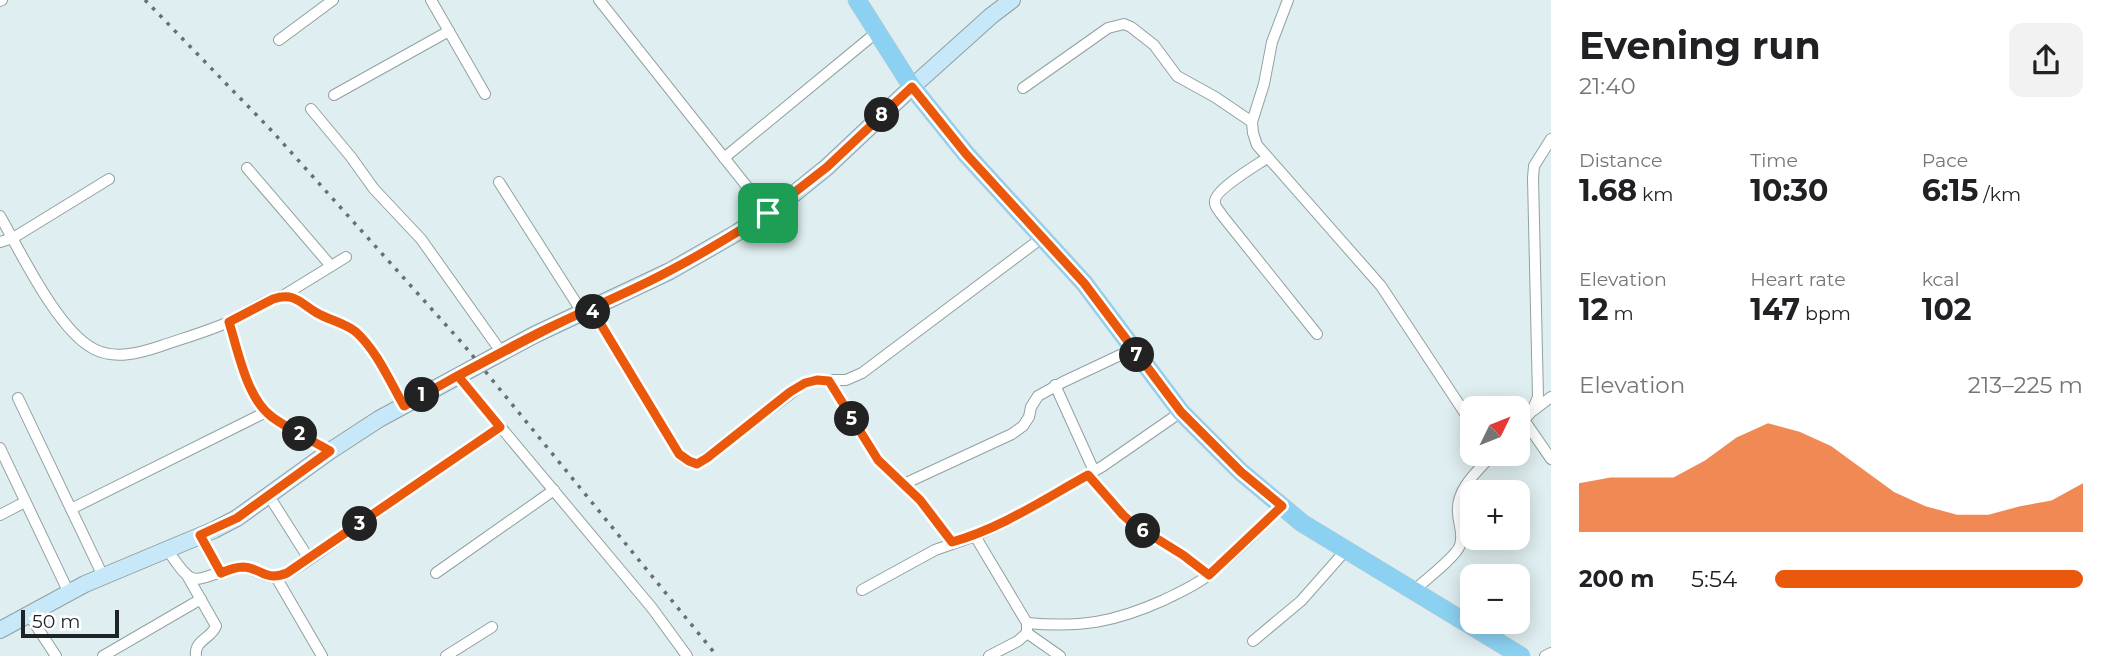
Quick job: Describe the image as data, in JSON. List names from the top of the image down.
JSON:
{
  "scale_bar": "50 m",
  "north": "top right",
  "page": {
    "heading": ["Evening run", "21:40"],
    "pins": [
      "8",
      "4",
      "7",
      "1",
      "5",
      "2",
      "3",
      "6"
    ],
    "stats": [
      ["Distance", "1.68 km"],
      ["Time", "10:30"],
      ["Pace", "6:15 /km"],
      ["Elevation", "12 m"],
      ["Heart rate", "147 bpm"],
      ["kcal", "102"]
    ],
    "chart": ["Elevation", "213–225 m"],
    "map_buttons": ["+", "−"],
    "list": [
      {
        "name": "200 m",
        "note": "5:54"
      }
    ],
    "scale": "50 m"
  }
}
